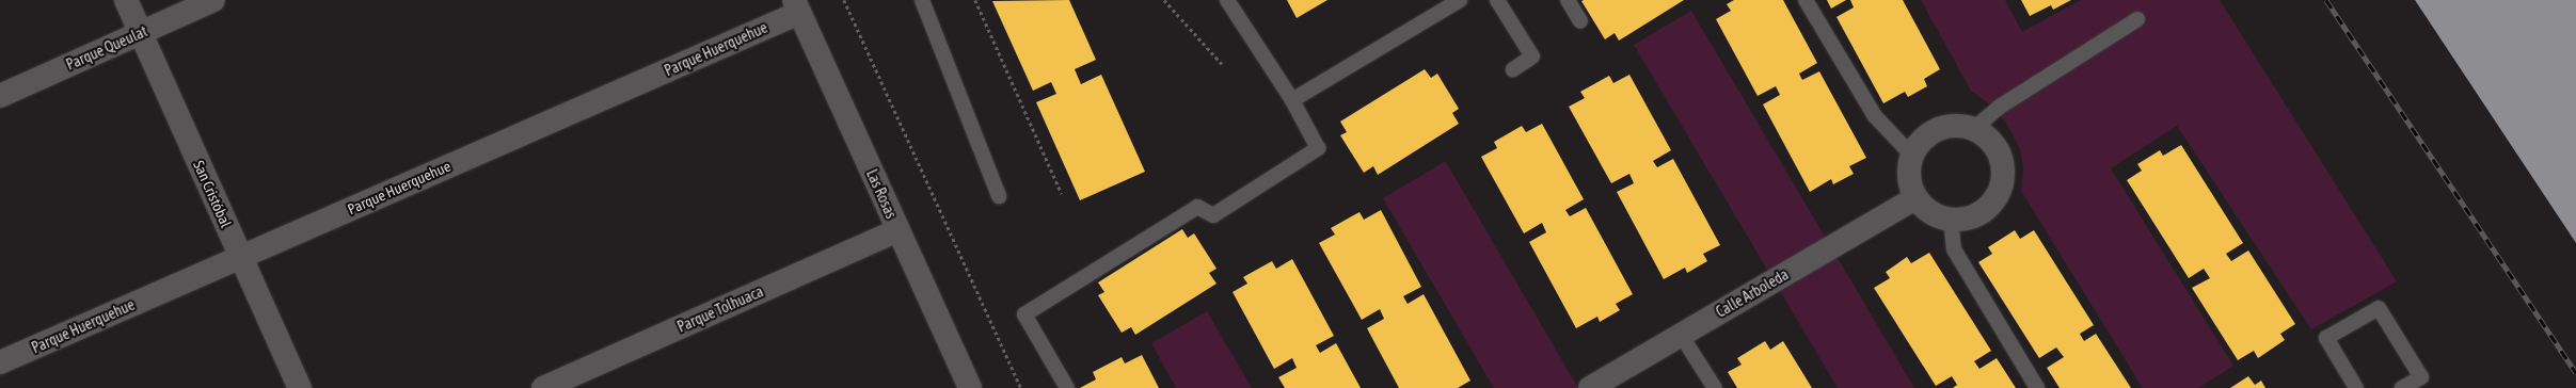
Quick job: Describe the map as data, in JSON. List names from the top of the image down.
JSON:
{
  "streets": {
    "street": [
      "Parque Queulat",
      "Parque Huerquehue",
      "San Cristóbal",
      "Las Rosas",
      "Calle Arboleda",
      "Parque Tolhuaca"
    ]
  },
  "crossings": [
    ["Parque Queulat", "San Cristóbal"],
    ["Parque Huerquehue", "San Cristóbal"],
    ["Parque Huerquehue", "Las Rosas"],
    ["Las Rosas", "Parque Tolhuaca"]
  ]
}
